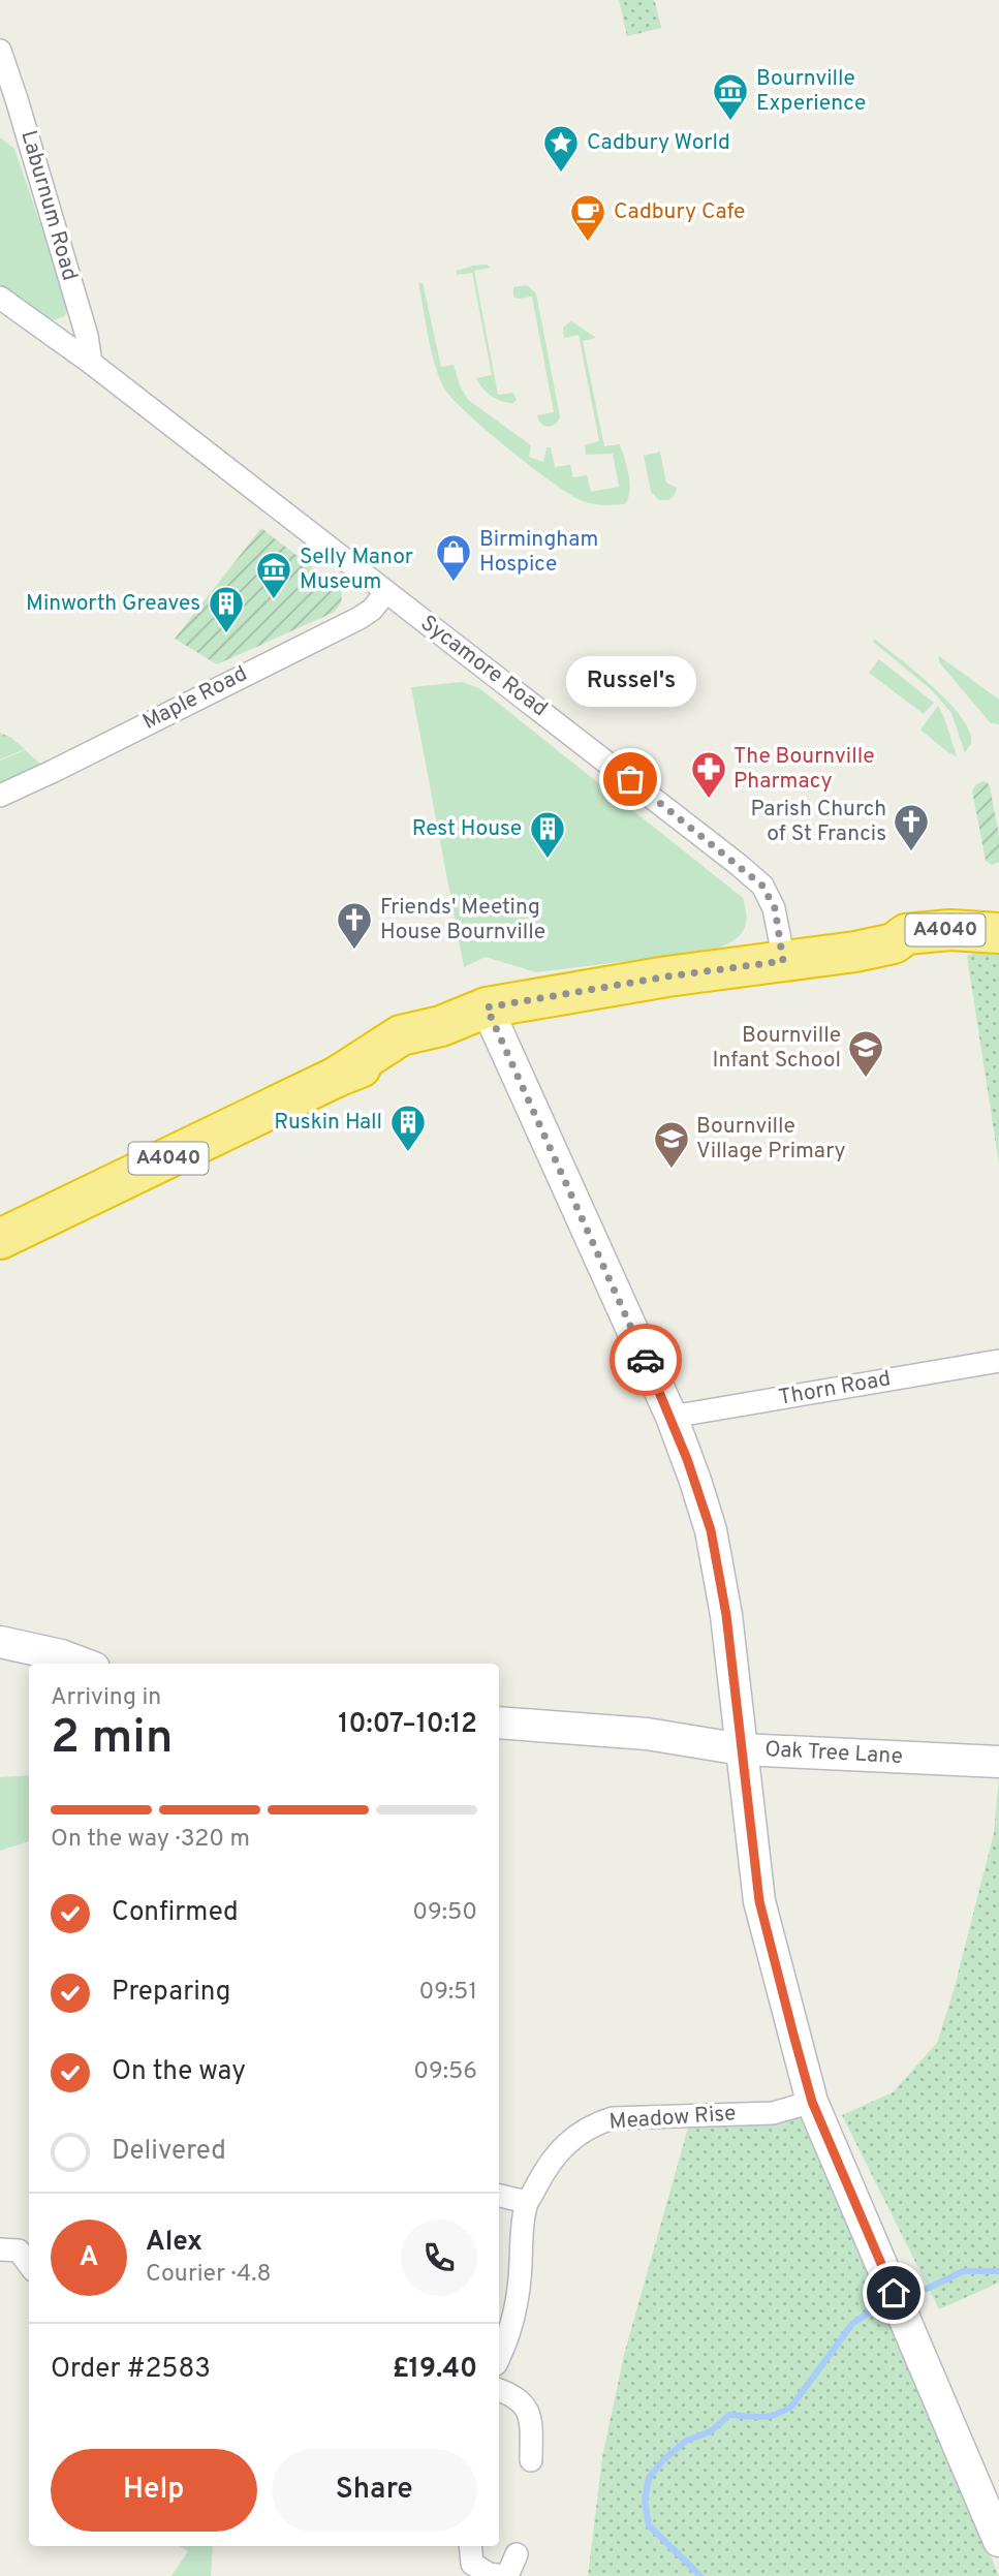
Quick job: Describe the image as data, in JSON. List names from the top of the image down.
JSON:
{
  "streets": {
    "highway": ["A4040"],
    "street": [
      "Laburnum Road",
      "Sycamore Road",
      "Maple Road",
      "Thorn Road",
      "Oak Tree Lane",
      "Meadow Rise"
    ]
  },
  "crossings": [
    ["Laburnum Road", "Sycamore Road"],
    ["Sycamore Road", "Maple Road"],
    ["Sycamore Road", "A4040"]
  ],
  "places": {
    "museum": ["Bournville Experience", "Selly Manor Museum"],
    "place": ["Cadbury World"],
    "cafe": ["Cadbury Cafe"],
    "shop": ["Birmingham Hospice"],
    "building": ["Minworth Greaves", "Rest House", "Ruskin Hall"],
    "other": ["Russel's"],
    "pharmacy": ["The Bournville Pharmacy"],
    "church": ["Parish Church of St Francis", "Friends' Meeting House Bournville"],
    "school or university": ["Bournville Infant School", "Bournville Village Primary"]
  },
  "page": {
    "bubble": "Russel's",
    "heading": ["2 min", "Arriving in", "10:07–10:12"],
    "panel": [
      "Alex",
      "Courier · 4.8",
      "Order #2583",
      "£19.40"
    ],
    "bar": "On the way · 320 m",
    "list": [
      ["Confirmed", "09:50"],
      ["Preparing", "09:51"],
      ["On the way", "09:56"],
      "Delivered"
    ],
    "round": "A",
    "buttons": ["Help", "Share"]
  }
}
